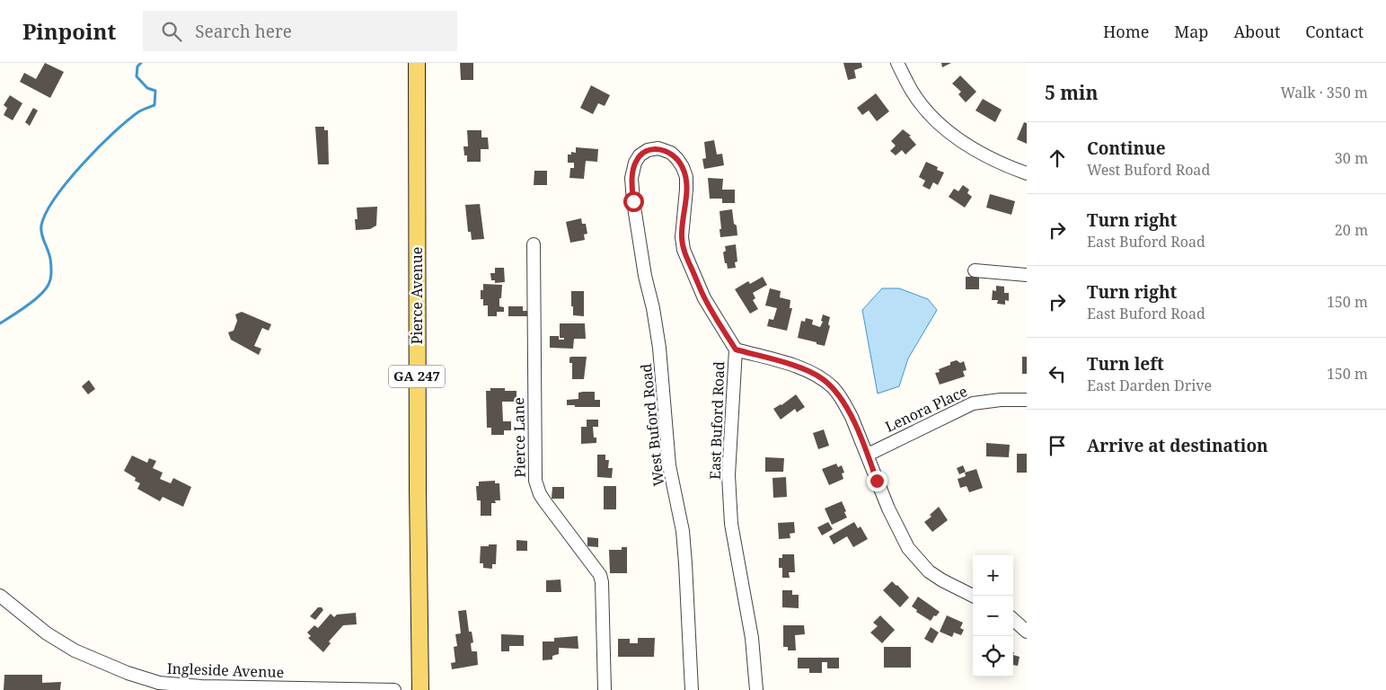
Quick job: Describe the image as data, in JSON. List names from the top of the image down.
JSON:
{
  "streets": {
    "main road": ["Pierce Avenue", "GA 247"],
    "street": [
      "Lenora Place",
      "East Buford Road",
      "West Buford Road",
      "Pierce Lane",
      "Ingleside Avenue"
    ]
  },
  "crossings": [
    ["East Buford Road", "West Buford Road"]
  ],
  "page": {
    "header": "Pinpoint",
    "search": "Search here",
    "nav": [
      "Home",
      "Map",
      "About",
      "Contact"
    ],
    "heading": ["5 min", "Walk · 350 m"],
    "list": [
      ["Continue", "West Buford Road", "30 m"],
      ["Turn right", "East Buford Road", "20 m"],
      ["Turn right", "East Buford Road", "150 m"],
      ["Turn left", "East Darden Drive", "150 m"],
      "Arrive at destination"
    ],
    "map_buttons": ["+", "−"]
  }
}
